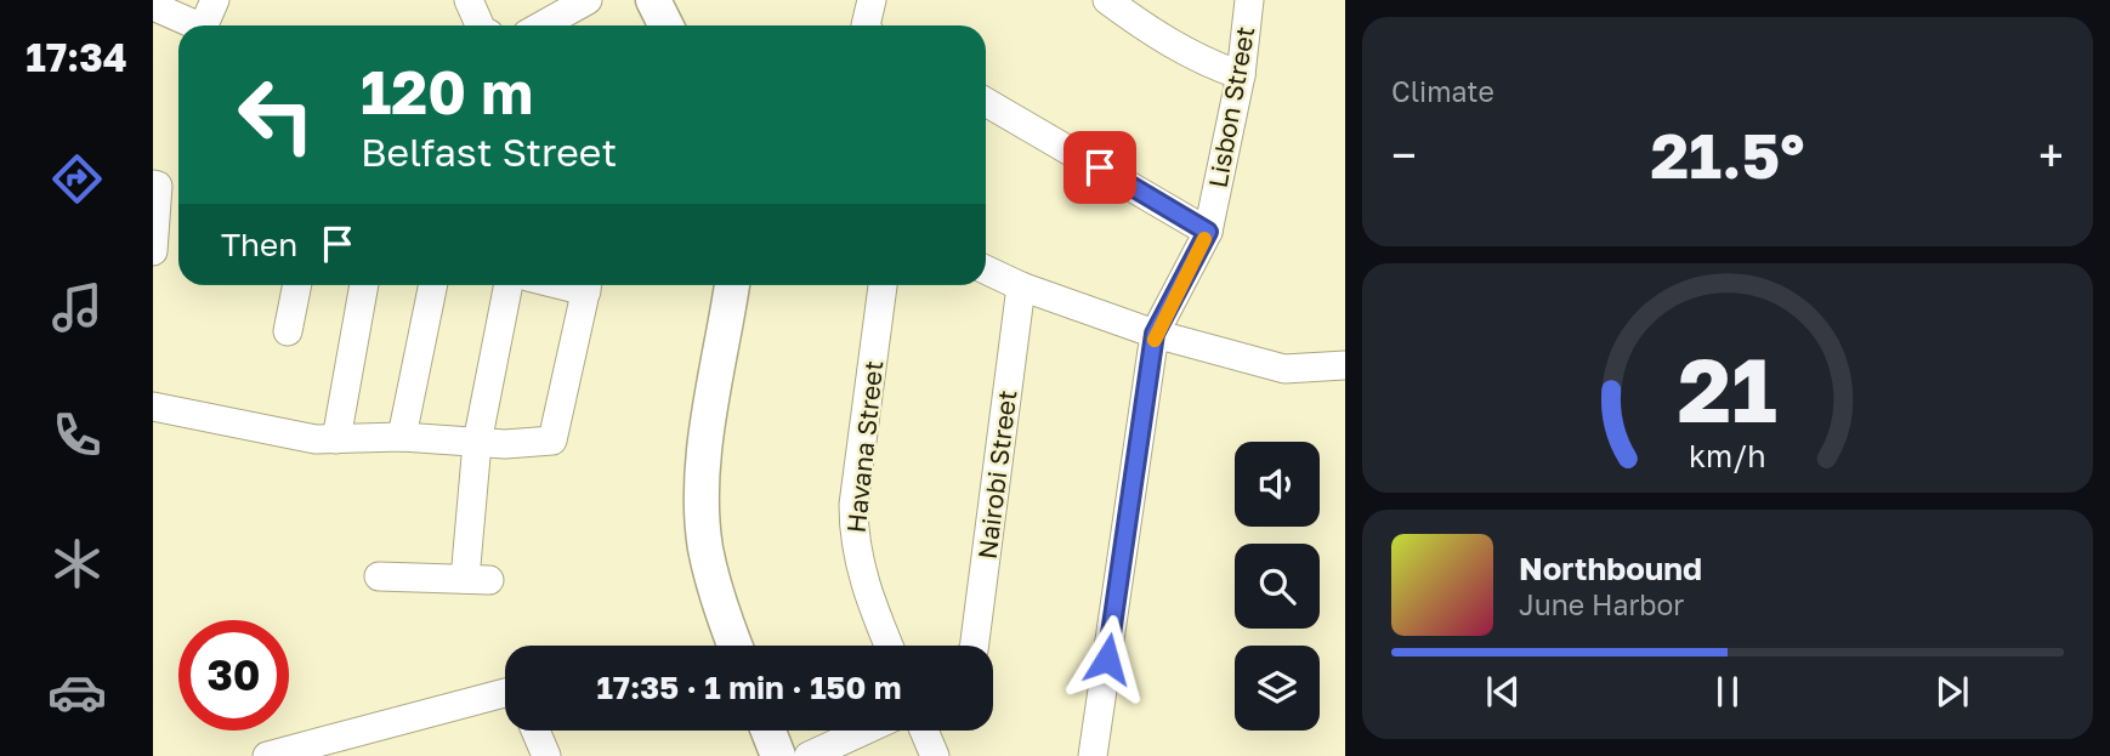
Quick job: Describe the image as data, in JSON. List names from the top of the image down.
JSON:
{
  "streets": {
    "street": ["Lisbon Street", "Havana Street", "Nairobi Street"]
  },
  "page": {
    "tabs": "17:34",
    "tile": "Climate",
    "turn": ["120 m", "Belfast Street"],
    "heat": ["−", "21.5°", "+"],
    "then": "Then",
    "song": ["Northbound", "June Harbor"],
    "limit": "30",
    "trip": "17:35 · 1 min · 150 m",
    "gauge": ["21", "km/h"]
  }
}
